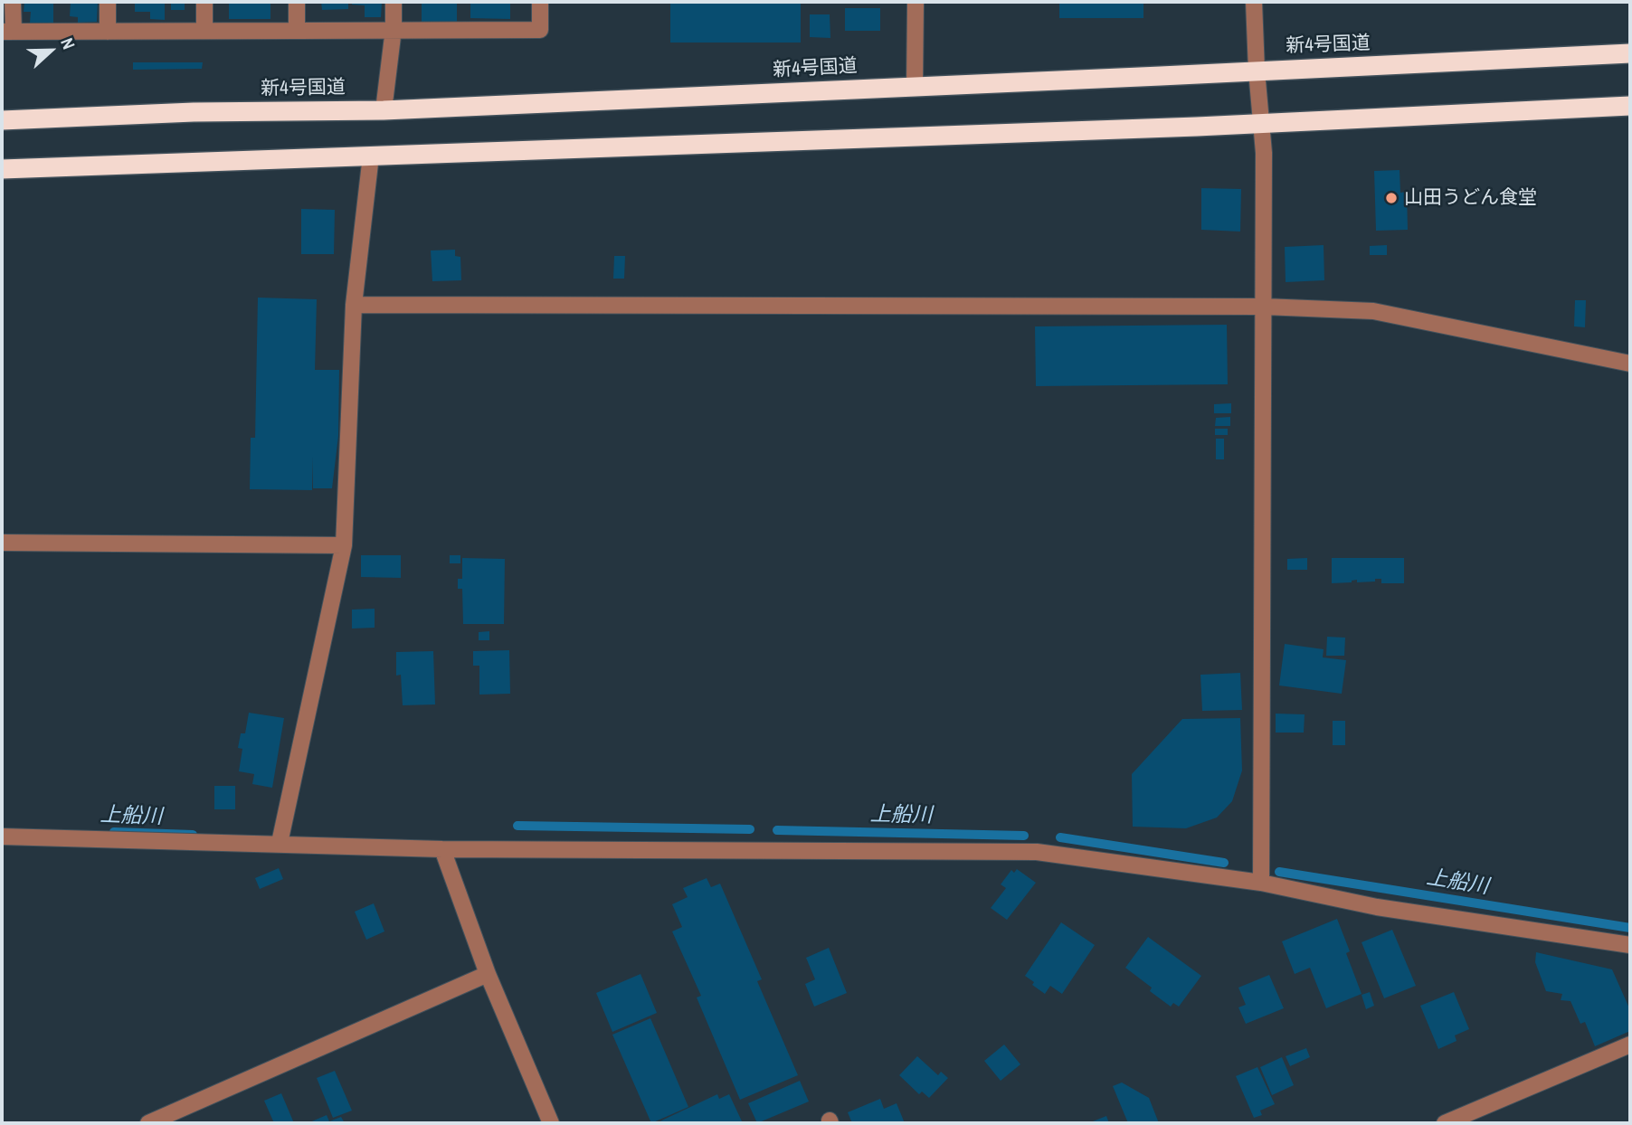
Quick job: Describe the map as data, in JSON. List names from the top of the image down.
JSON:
{
  "streets": {
    "highway": ["新4号国道"]
  },
  "water": ["上船川"],
  "places": ["山田うどん食堂"],
  "north": "right"
}
